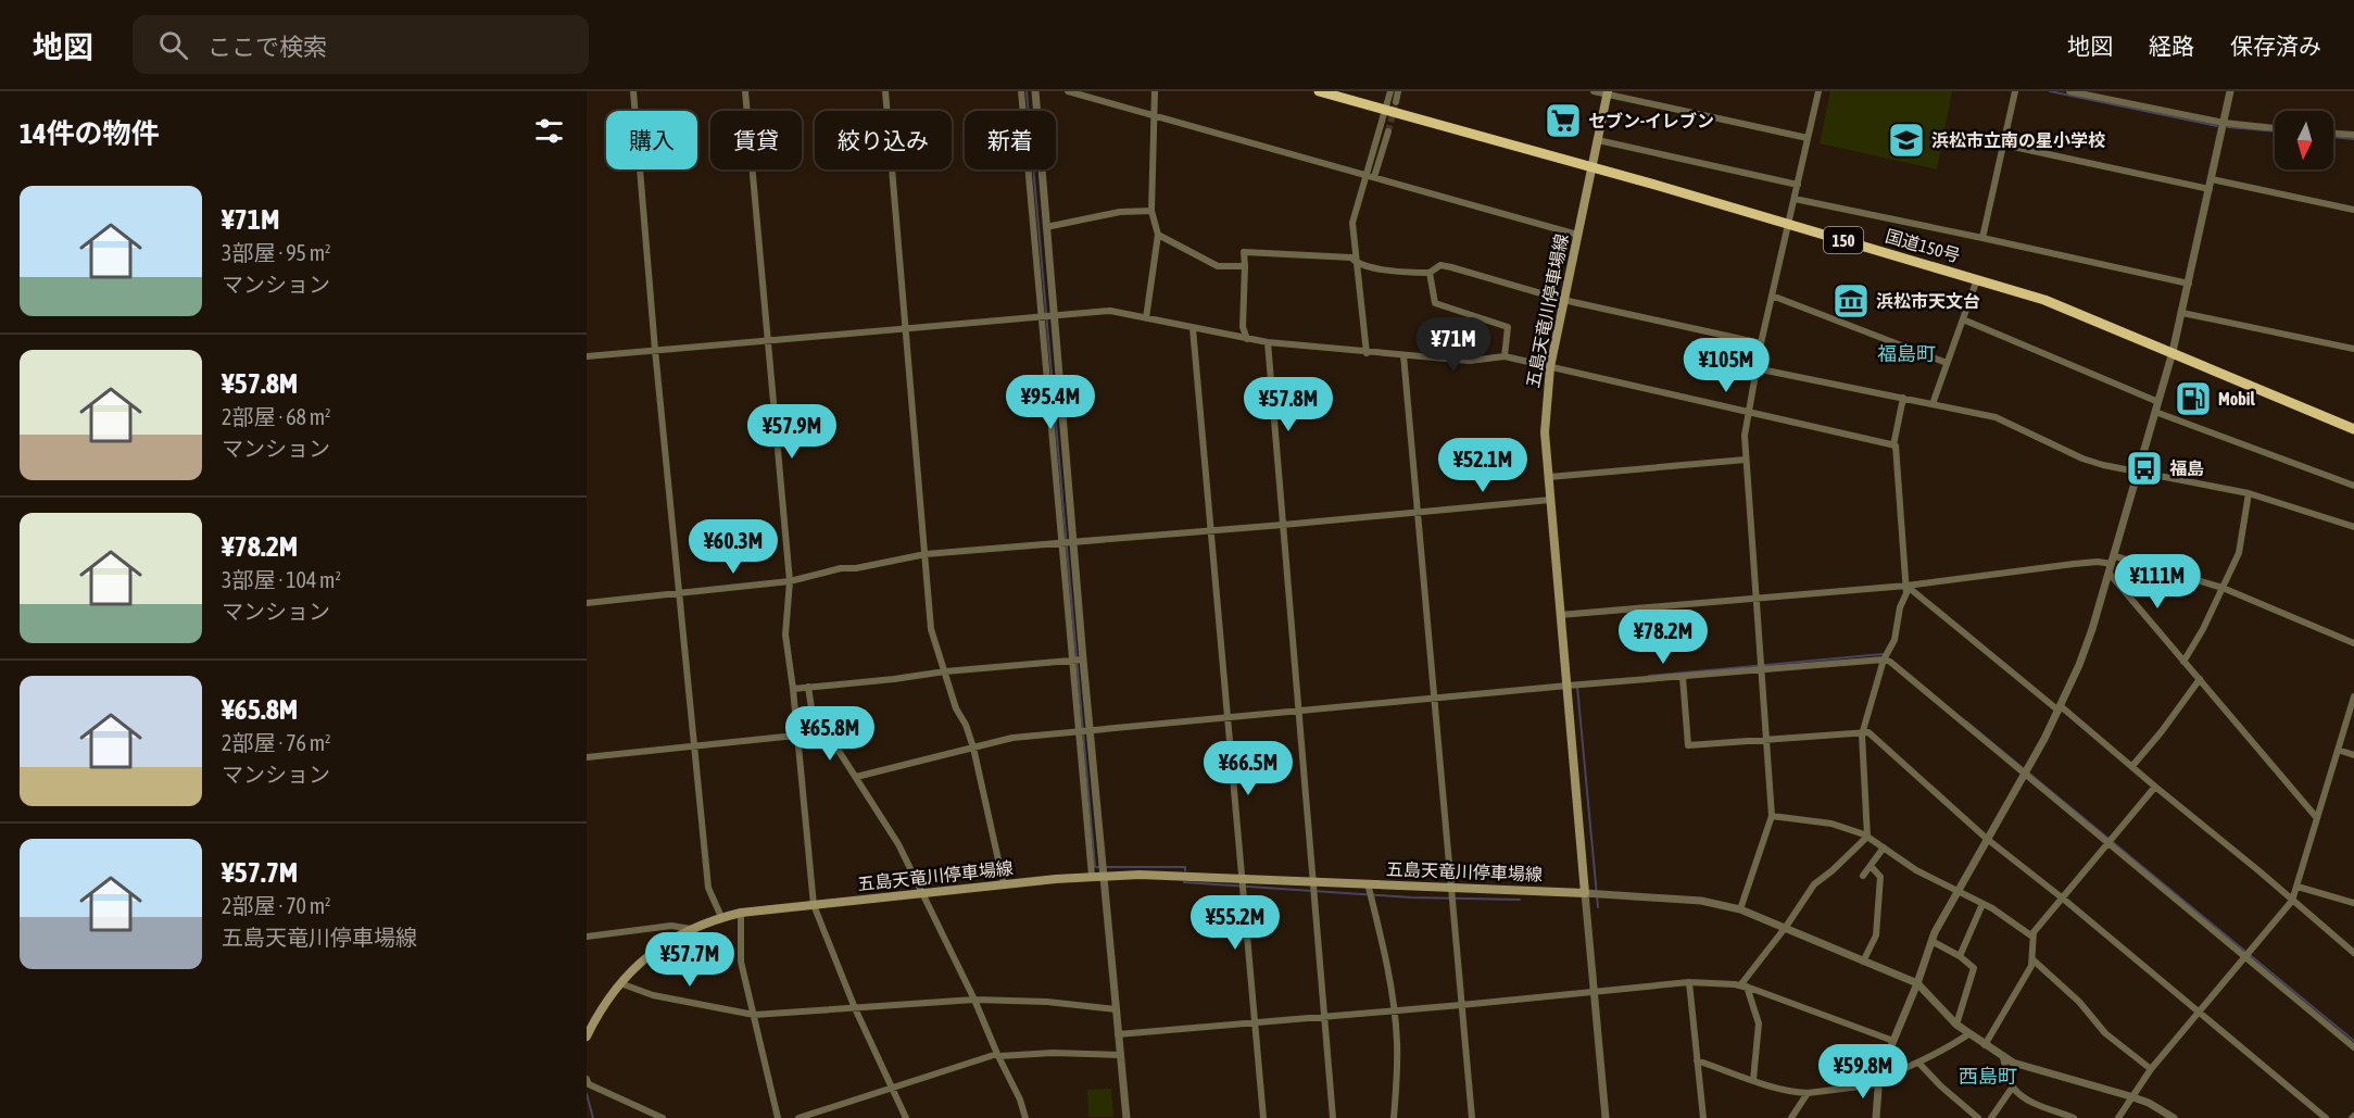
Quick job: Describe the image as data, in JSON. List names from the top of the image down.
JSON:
{
  "streets": {
    "highway": ["150", "国道150号"],
    "main road": ["五島天竜川停車場線"]
  },
  "crossings": [
    ["国道150号", "五島天竜川停車場線"]
  ],
  "districts": ["福島町", "西島町"],
  "places": {
    "supermarket": ["セブン-イレブン"],
    "school or university": ["浜松市立南の星小学校"],
    "museum": ["浜松市天文台"],
    "fuel station": ["Mobil"],
    "bus stop": ["福島"]
  },
  "north": "bottom",
  "page": {
    "header": "地図",
    "search": "ここで検索",
    "nav": ["地図", "経路", "保存済み"],
    "heading": "14件の物件",
    "chip": [
      "購入",
      "賃貸",
      "絞り込み",
      "新着"
    ],
    "list": [
      {
        "name": "¥71M",
        "note": "3部屋 · 95 m² · マンション"
      },
      {
        "name": "¥57.8M",
        "note": "2部屋 · 68 m² · マンション"
      },
      {
        "name": "¥78.2M",
        "note": "3部屋 · 104 m² · マンション"
      },
      {
        "name": "¥65.8M",
        "note": "2部屋 · 76 m² · マンション"
      },
      {
        "name": "¥57.7M",
        "note": "2部屋 · 70 m² · 五島天竜川停車場線"
      }
    ],
    "price": [
      "¥71M",
      "¥105M",
      "¥95.4M",
      "¥57.8M",
      "¥57.9M",
      "¥52.1M",
      "¥60.3M",
      "¥111M",
      "¥78.2M",
      "¥65.8M",
      "¥66.5M",
      "¥55.2M",
      "¥57.7M",
      "¥59.8M"
    ]
  }
}
